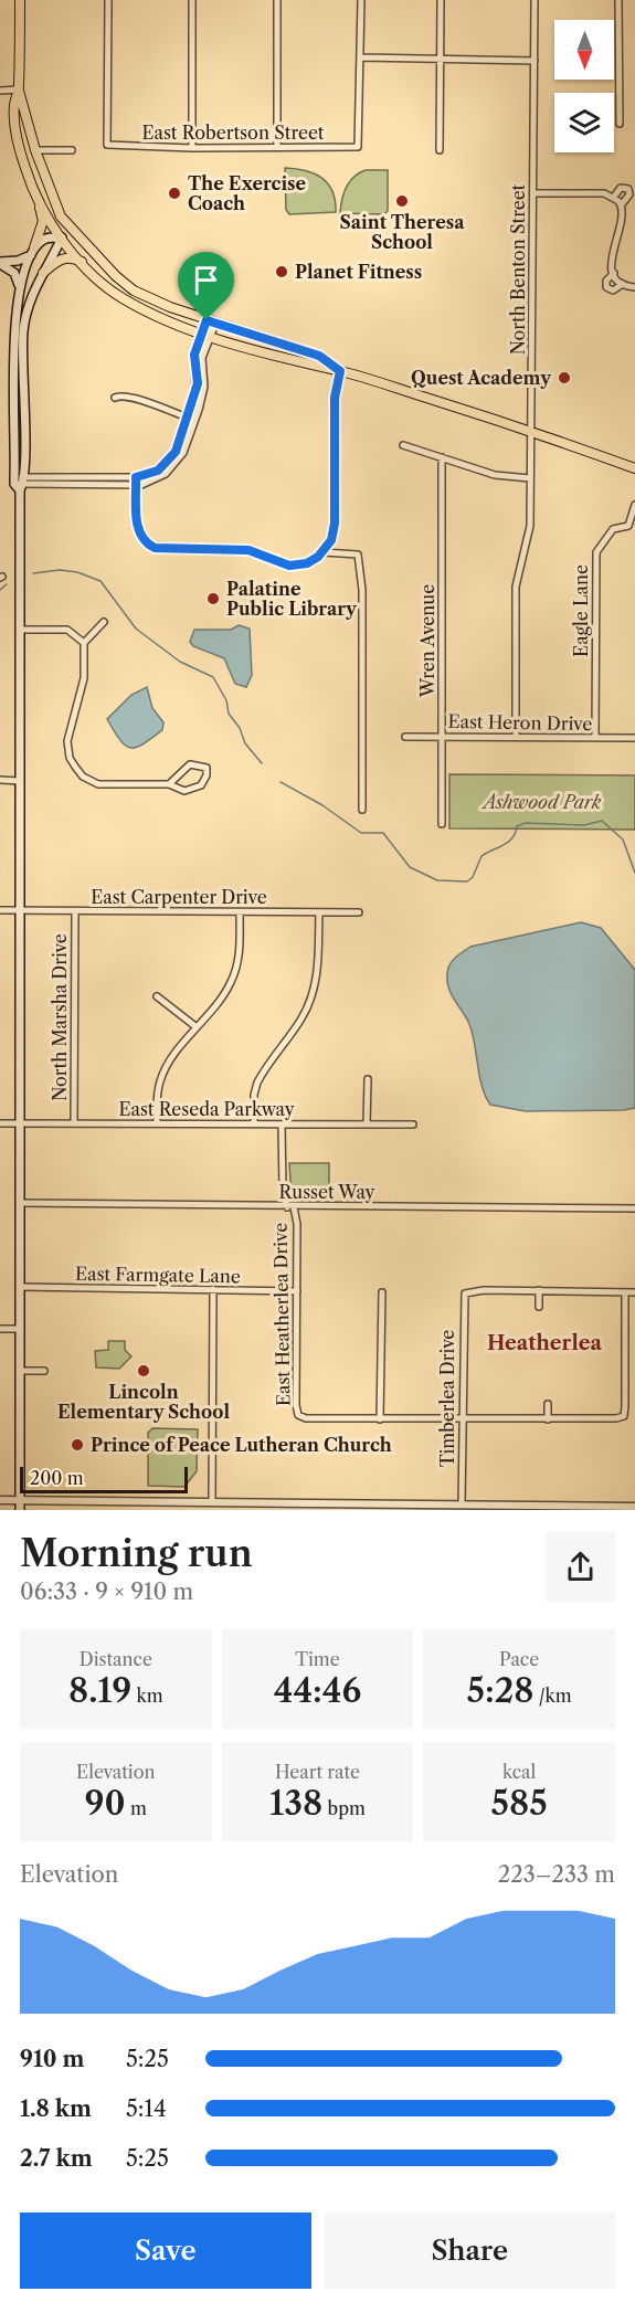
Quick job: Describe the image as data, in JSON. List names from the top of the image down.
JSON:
{
  "streets": {
    "street": [
      "East Robertson Street",
      "North Benton Street",
      "Eagle Lane",
      "Wren Avenue",
      "East Heron Drive",
      "East Carpenter Drive",
      "North Marsha Drive",
      "East Reseda Parkway",
      "Russet Way",
      "East Farmgate Lane",
      "East Heatherlea Drive",
      "Timberlea Drive"
    ]
  },
  "crossings": [
    ["North Benton Street", "East Heron Drive"],
    ["Eagle Lane", "East Heron Drive"],
    ["Wren Avenue", "East Heron Drive"],
    ["East Carpenter Drive", "North Marsha Drive"],
    ["North Marsha Drive", "East Reseda Parkway"],
    ["East Reseda Parkway", "East Heatherlea Drive"],
    ["Russet Way", "East Heatherlea Drive"],
    ["East Farmgate Lane", "East Heatherlea Drive"],
    ["East Heatherlea Drive", "Timberlea Drive"]
  ],
  "districts": ["Heatherlea"],
  "parks": ["Ashwood Park"],
  "places": [
    "The Exercise Coach",
    "Saint Theresa School",
    "Planet Fitness",
    "Quest Academy",
    "Palatine Public Library",
    "Lincoln Elementary School",
    "Prince of Peace Lutheran Church"
  ],
  "scale_bar": "200 m",
  "north": "bottom",
  "page": {
    "scale": "200 m",
    "heading": ["Morning run", "06:33 · 9 × 910 m"],
    "stats": [
      ["Distance", "8.19 km"],
      ["Time", "44:46"],
      ["Pace", "5:28 /km"],
      ["Elevation", "90 m"],
      ["Heart rate", "138 bpm"],
      ["kcal", "585"]
    ],
    "chart": ["Elevation", "223–233 m"],
    "list": [
      {
        "name": "910 m",
        "note": "5:25"
      },
      {
        "name": "1.8 km",
        "note": "5:14"
      },
      {
        "name": "2.7 km",
        "note": "5:25"
      }
    ],
    "buttons": ["Save", "Share"]
  }
}
